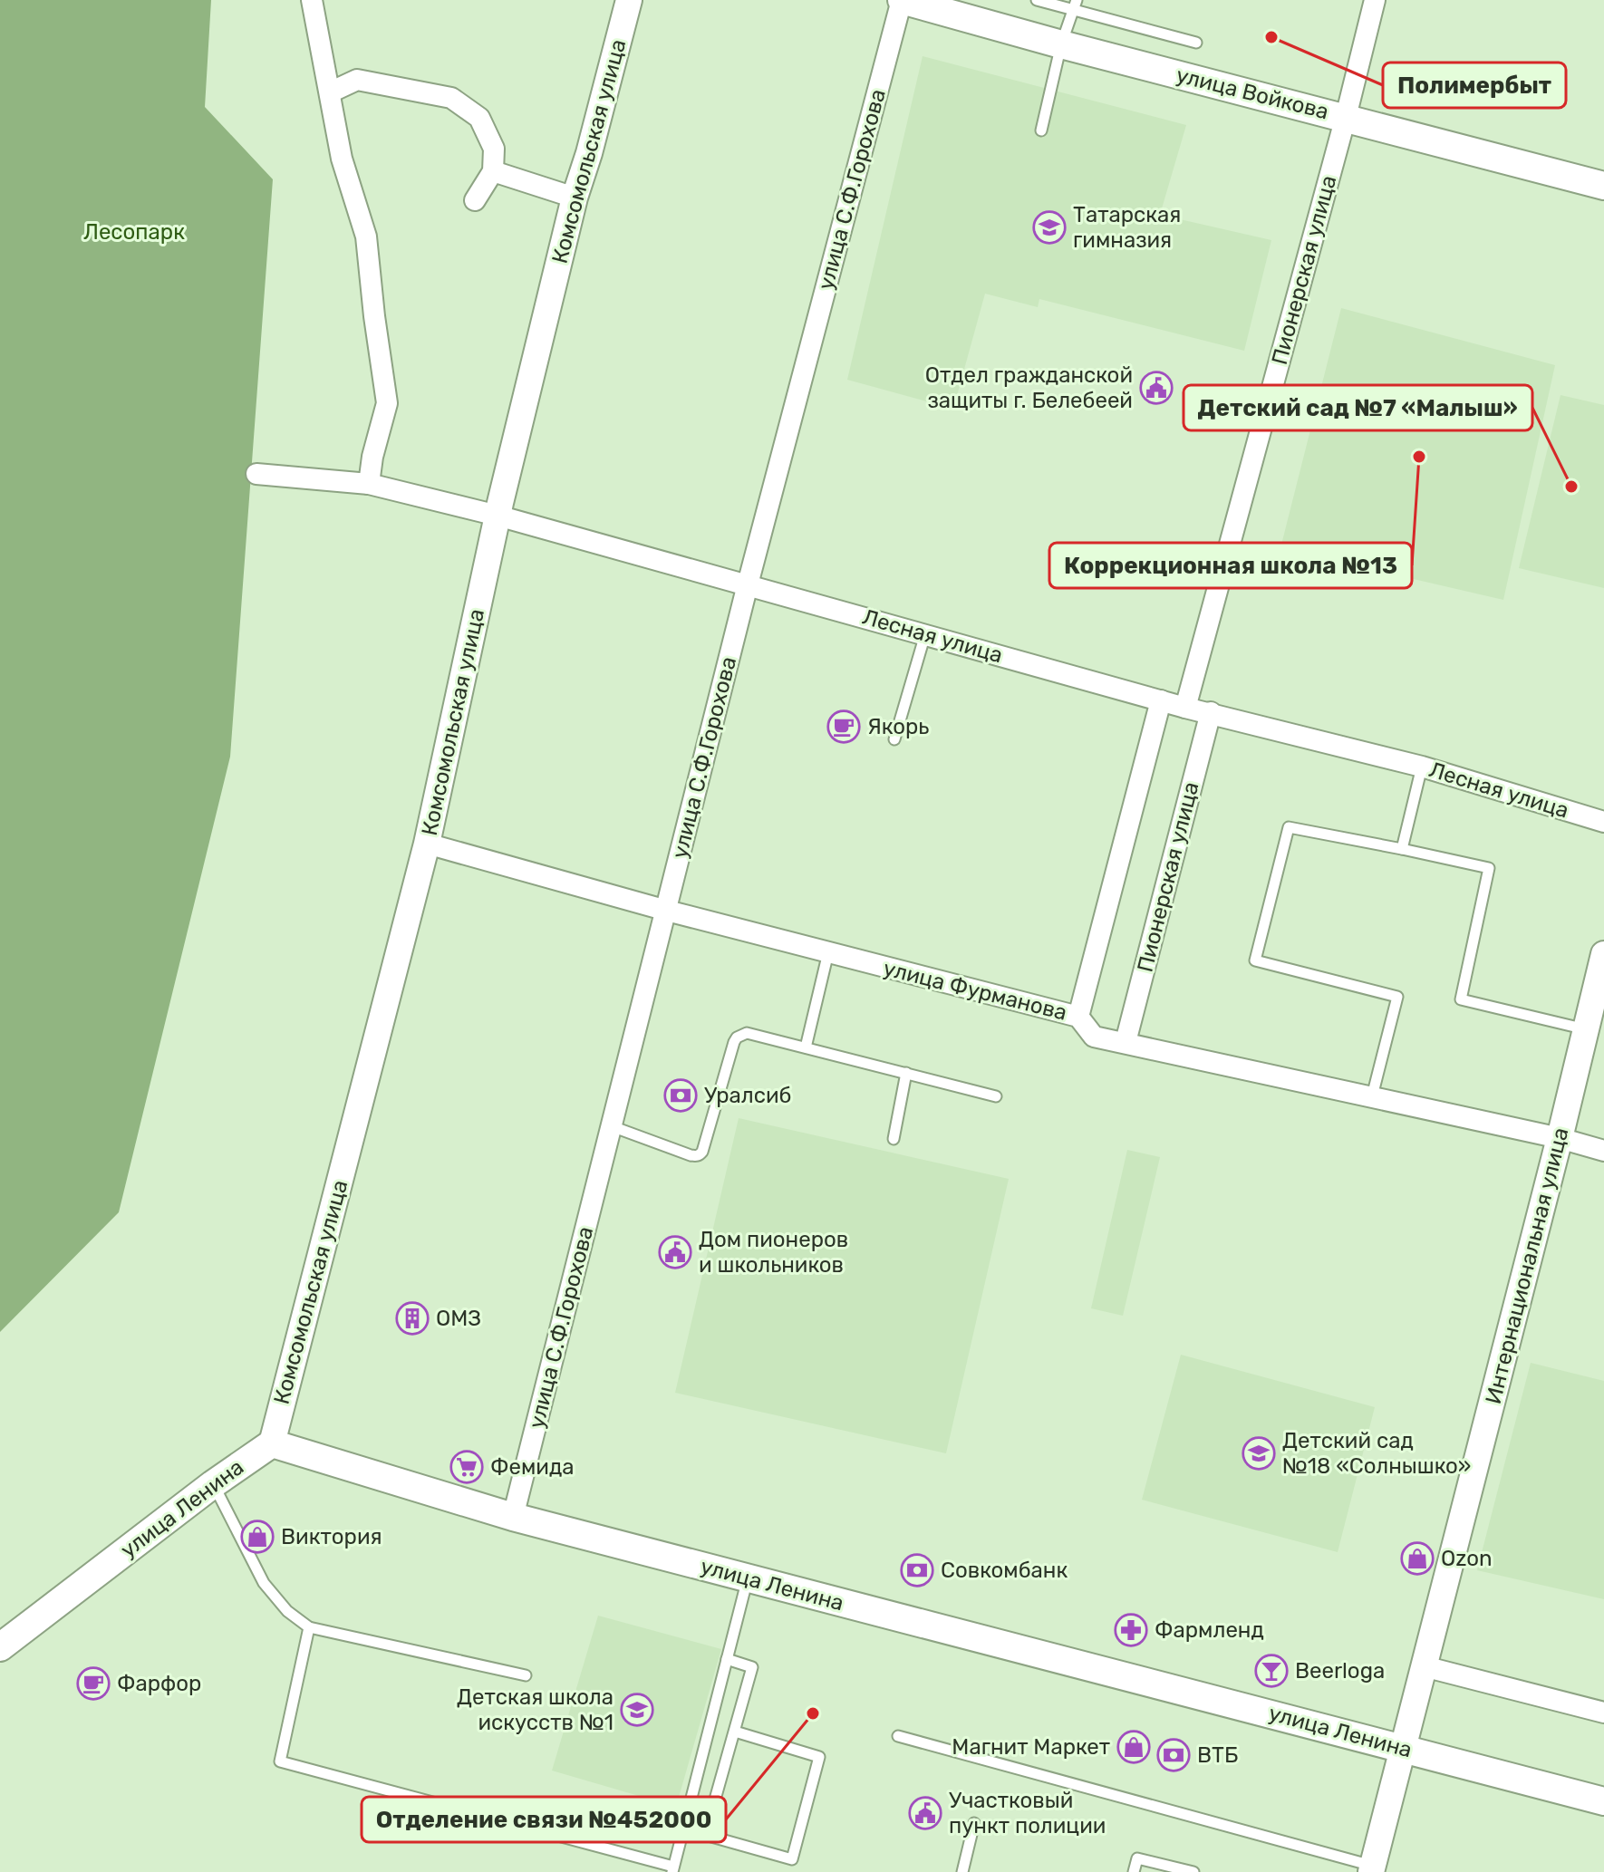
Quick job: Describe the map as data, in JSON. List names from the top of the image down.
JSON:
{
  "streets": {
    "main road": ["улица Войкова", "улица Ленина"],
    "street": [
      "Комсомольская улица",
      "улица С.Ф.Горохова",
      "Пионерская улица",
      "Лесная улица",
      "улица Фурманова",
      "Интернациональная улица"
    ]
  },
  "crossings": [
    ["улица Войкова", "улица С.Ф.Горохова"],
    ["улица Войкова", "Пионерская улица"],
    ["Комсомольская улица", "Лесная улица"],
    ["Комсомольская улица", "улица Фурманова"],
    ["Комсомольская улица", "улица Ленина"],
    ["улица С.Ф.Горохова", "Лесная улица"],
    ["улица С.Ф.Горохова", "улица Фурманова"],
    ["улица С.Ф.Горохова", "улица Ленина"],
    ["Пионерская улица", "Лесная улица"],
    ["Пионерская улица", "улица Фурманова"],
    ["улица Фурманова", "Интернациональная улица"],
    ["Интернациональная улица", "улица Ленина"]
  ],
  "parks": ["Лесопарк"],
  "places": {
    "other": [
      "Полимербыт",
      "Коррекционная школа №13",
      "Детский сад №7 «Малыш»",
      "Отделение связи №452000"
    ],
    "school or university": ["Татарская гимназия", "Детский сад №18 «Солнышко»", "Детская школа искусств №1"],
    "public building": ["Отдел гражданской защиты г. Белебеей", "Дом пионеров и школьников", "Участковый пункт полиции"],
    "cafe": ["Якорь", "Фарфор"],
    "bank": ["Уралсиб", "Совкомбанк", "ВТБ"],
    "building": ["ОМЗ"],
    "supermarket": ["Фемида"],
    "shop": ["Виктория", "Ozon", "Магнит Маркет"],
    "pharmacy": ["Фармленд"],
    "bar": ["Beerloga"]
  }
}
